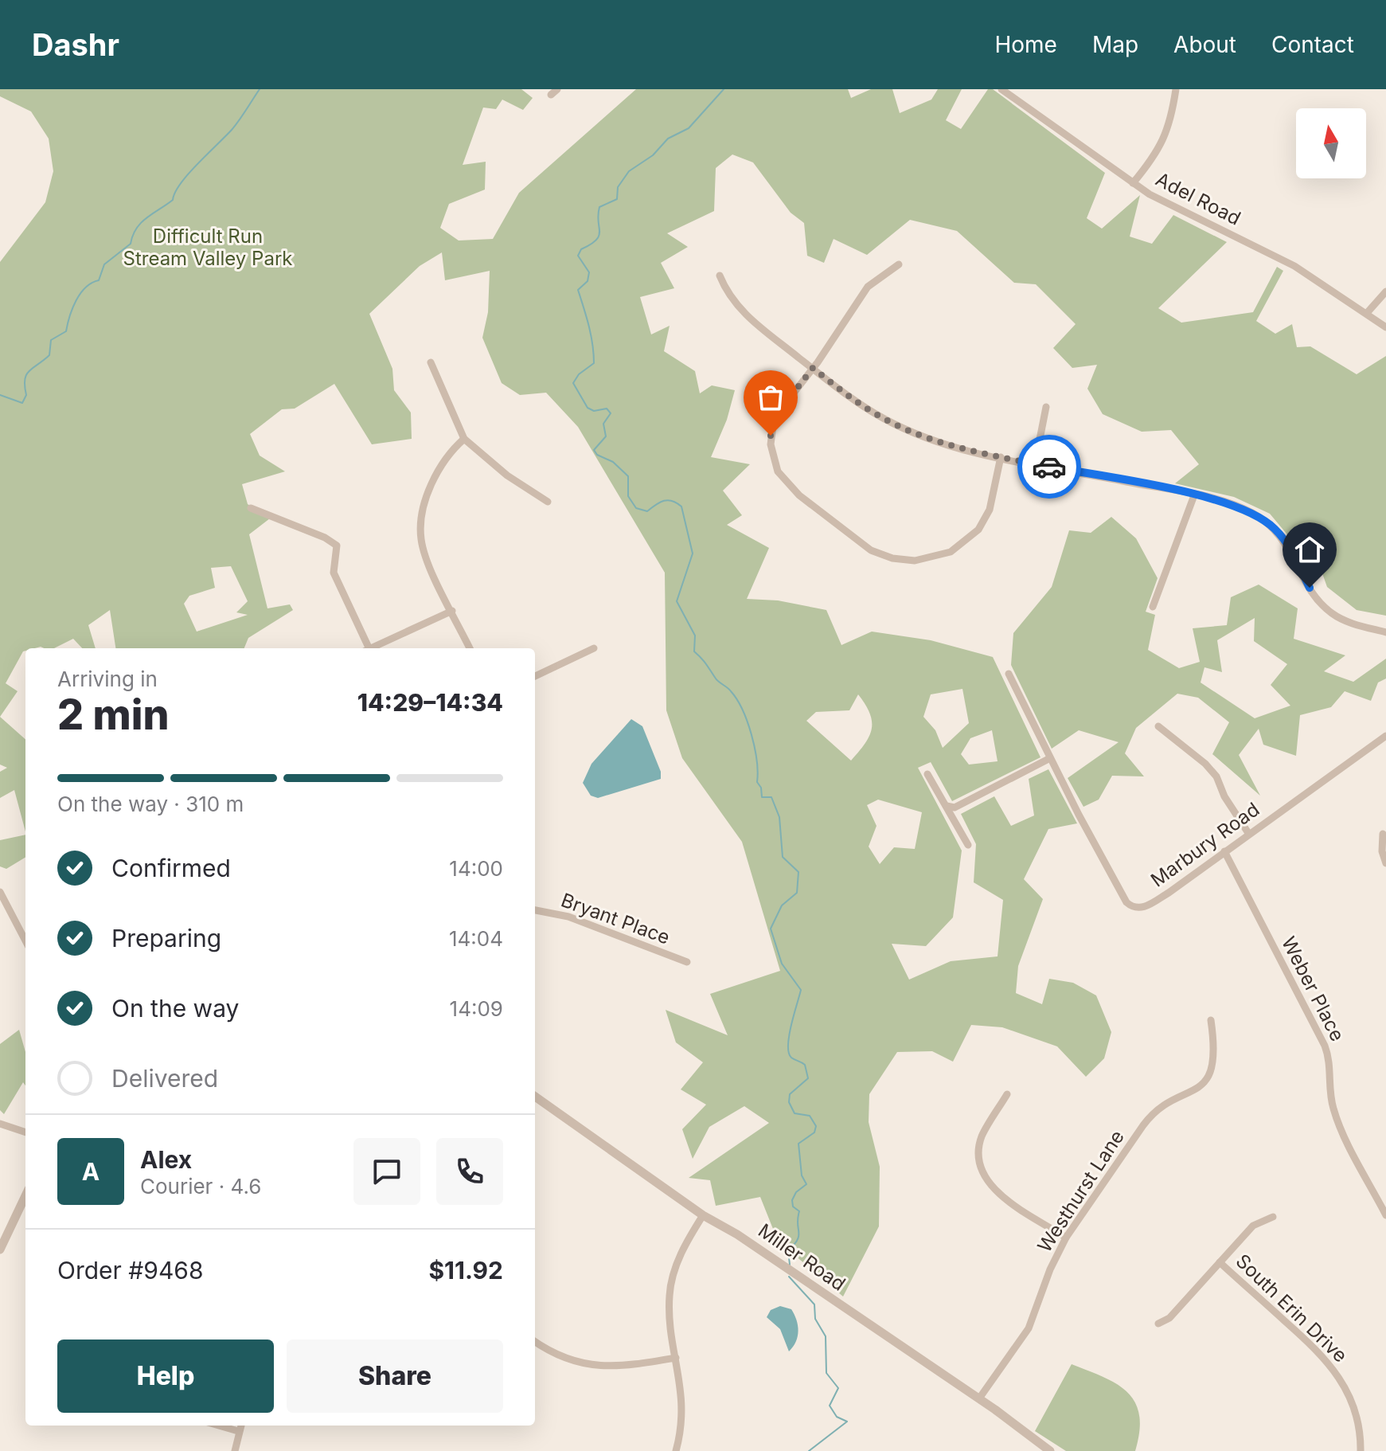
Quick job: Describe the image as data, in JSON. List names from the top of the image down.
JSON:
{
  "streets": {
    "street": [
      "Adel Road",
      "Marbury Road",
      "Bryant Place",
      "Weber Place",
      "Westhurst Lane",
      "Miller Road",
      "South Erin Drive"
    ]
  },
  "crossings": [
    ["Marbury Road", "Weber Place"],
    ["Westhurst Lane", "Miller Road"]
  ],
  "parks": ["Difficult Run Stream Valley Park"],
  "north": "top",
  "page": {
    "header": "Dashr",
    "nav": [
      "Home",
      "Map",
      "About",
      "Contact"
    ],
    "heading": ["2 min", "Arriving in", "14:29–14:34"],
    "panel": [
      "Alex",
      "Courier · 4.6",
      "Order #9468",
      "$11.92"
    ],
    "bar": "On the way · 310 m",
    "list": [
      ["Confirmed", "14:00"],
      ["Preparing", "14:04"],
      ["On the way", "14:09"],
      "Delivered"
    ],
    "round": "A",
    "buttons": ["Help", "Share"]
  }
}
